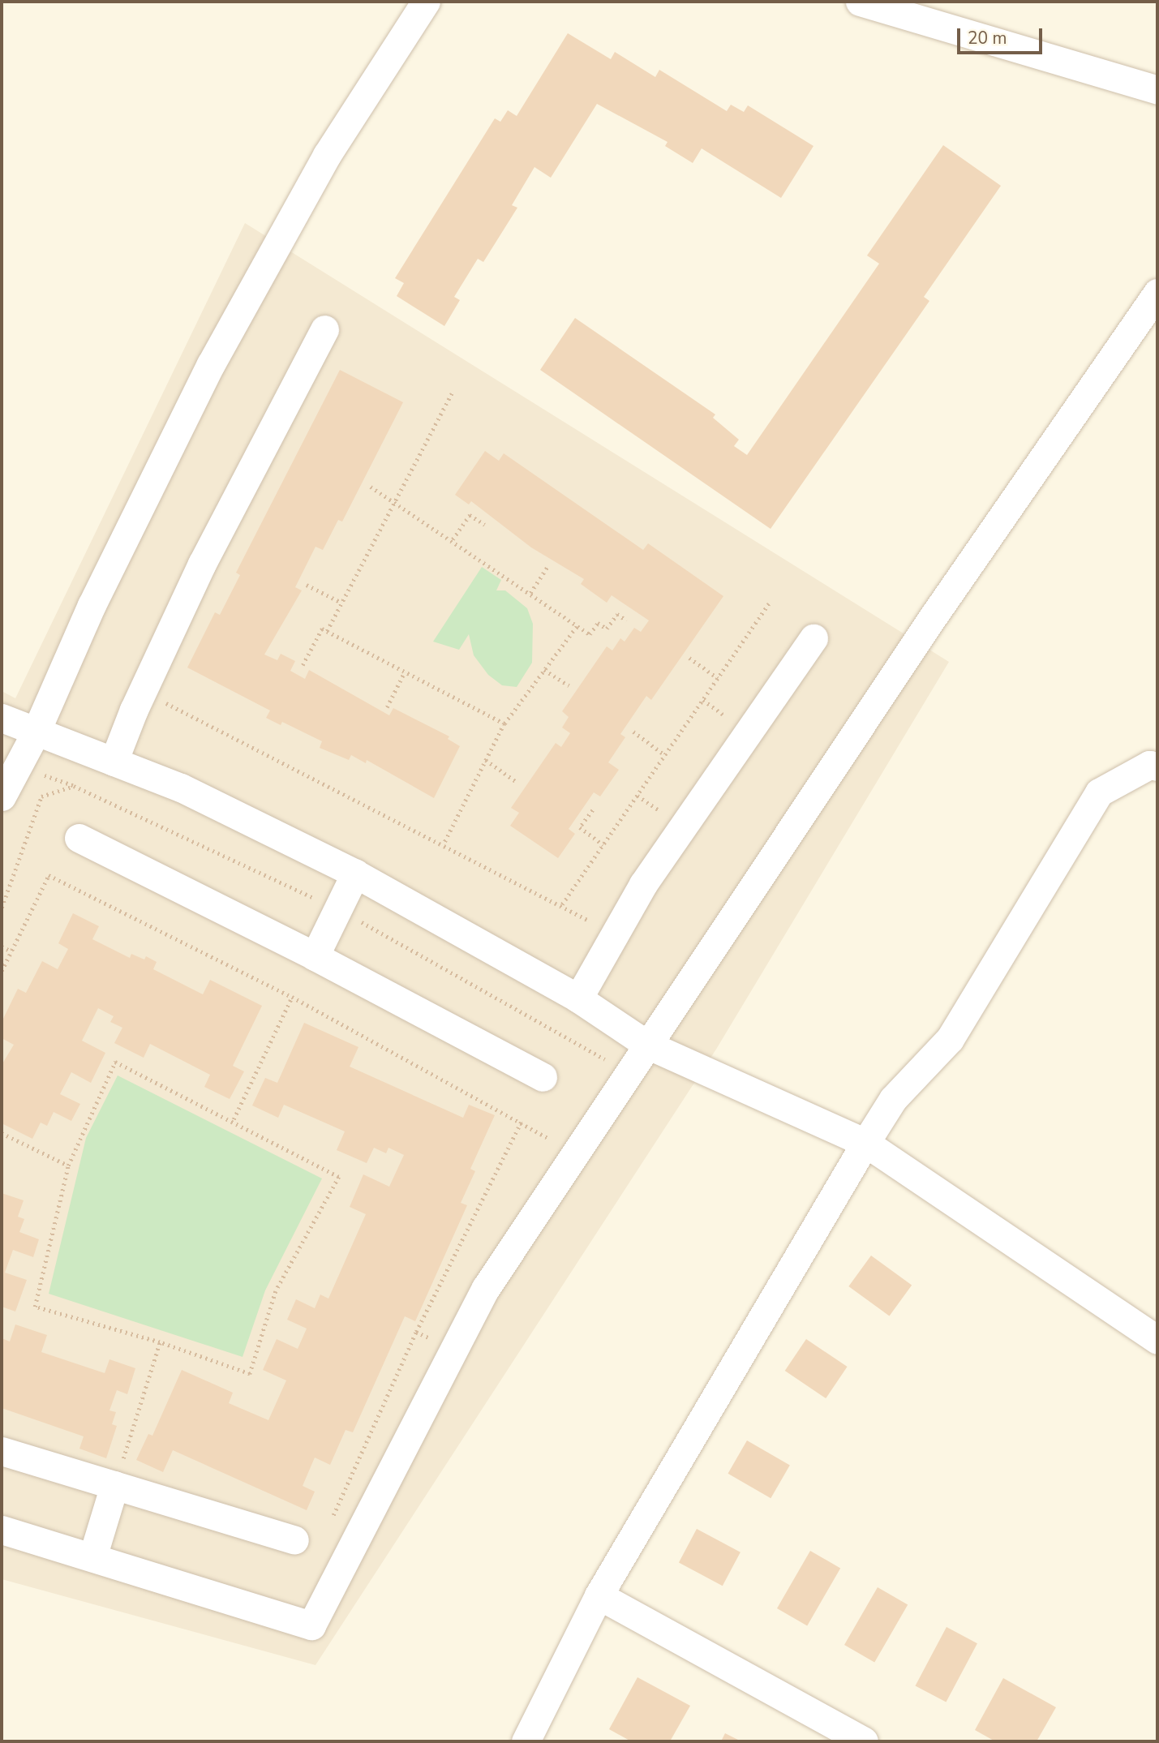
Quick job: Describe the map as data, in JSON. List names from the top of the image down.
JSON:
{
  "scale_bar": "20 m"
}
